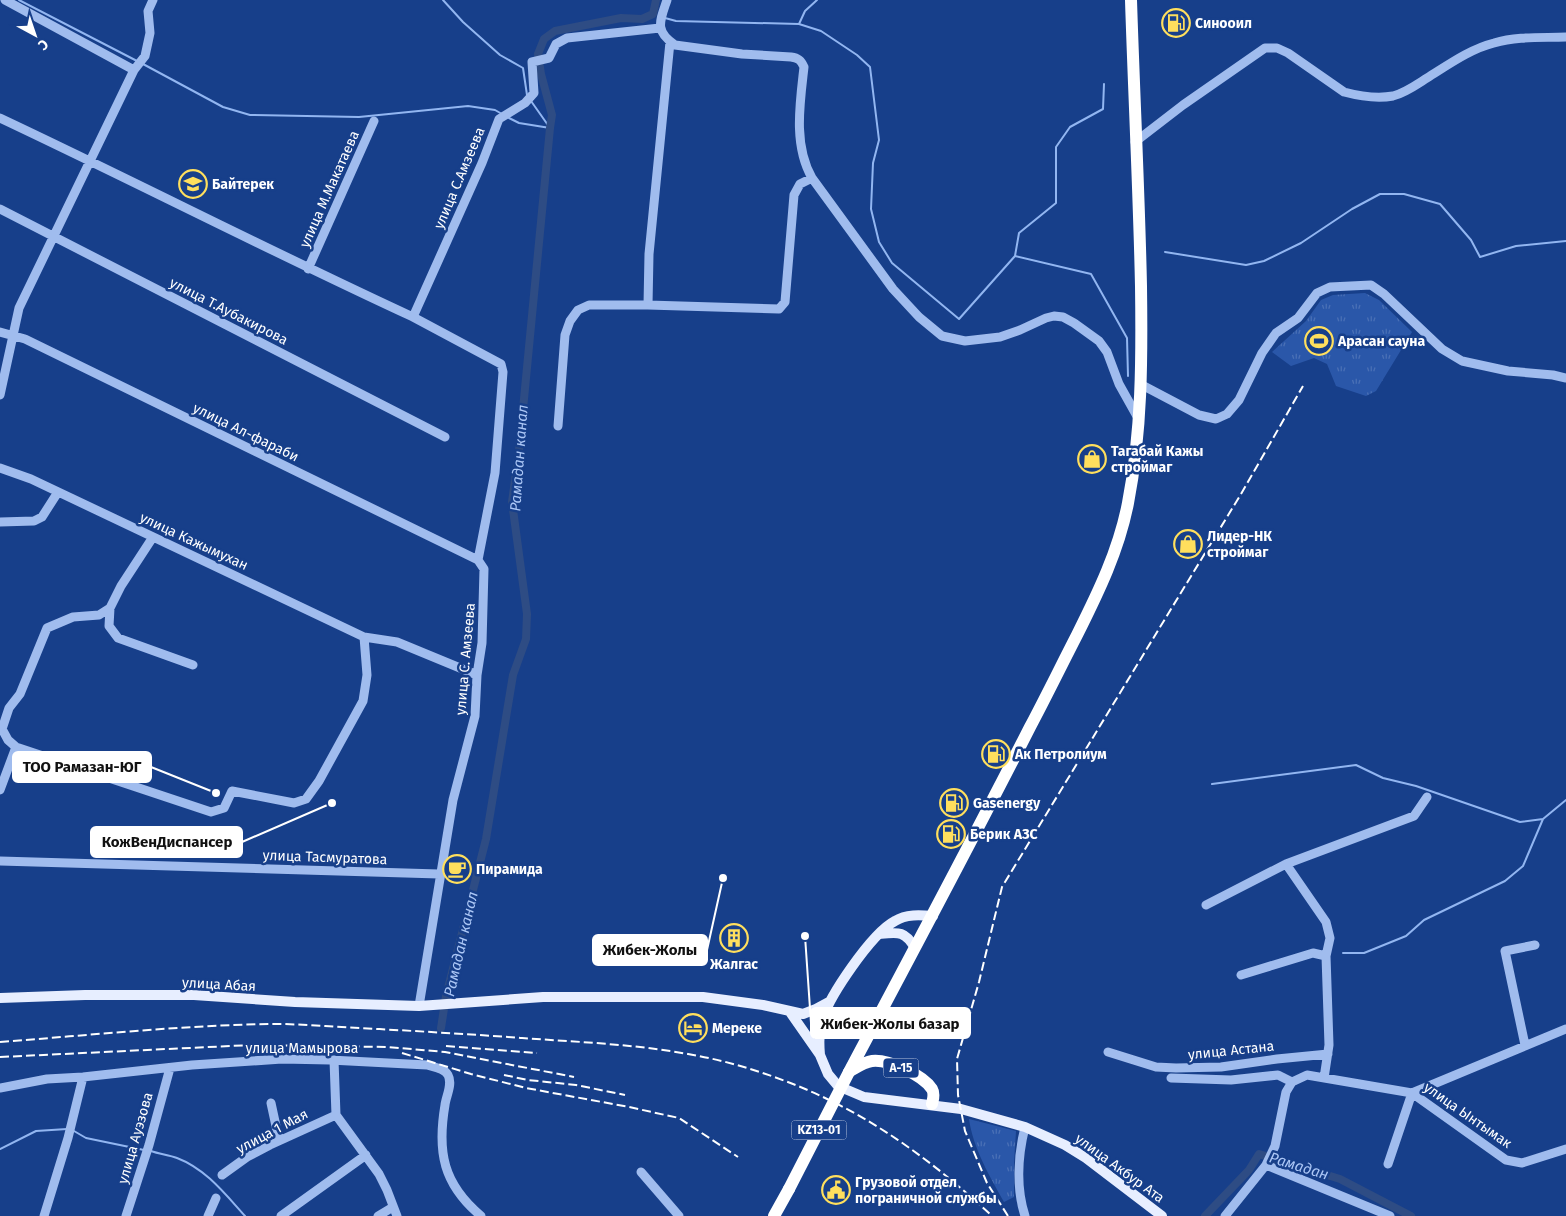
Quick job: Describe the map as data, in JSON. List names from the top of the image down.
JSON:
{
  "streets": {
    "highway": ["A-15", "KZ13-01"],
    "main road": ["улица Абая", "улица Акбур Ата"],
    "street": [
      "улица С.Амзеева",
      "улица М.Макатаева",
      "улица Т.Аубакирова",
      "улица Ал-фараби",
      "улица Кажымухан",
      "улица С. Амзеева",
      "улица Тасмуратова",
      "улица Мамырова",
      "улица Астана",
      "улица Ынтымак",
      "улица 1 Мая",
      "улица Ауэзова"
    ]
  },
  "crossings": [
    ["улица С.Амзеева", "улица М.Макатаева"],
    ["улица С.Амзеева", "улица С. Амзеева"],
    ["улица М.Макатаева", "улица С. Амзеева"],
    ["улица Ал-фараби", "улица С. Амзеева"],
    ["улица Кажымухан", "улица С. Амзеева"],
    ["улица С. Амзеева", "улица Тасмуратова"],
    ["улица С. Амзеева", "улица Абая"],
    ["улица Мамырова", "улица Ауэзова"],
    ["улица Астана", "улица Ынтымак"],
    ["A-15", "KZ13-01"],
    ["A-15", "улица Акбур Ата"]
  ],
  "water": ["Рамадан канал", "Рамадан"],
  "places": {
    "fuel station": [
      "Синооил",
      "Ак Петролиум",
      "Gasenergy",
      "Берик АЗС"
    ],
    "school or university": ["Байтерек"],
    "sports": ["Арасан сауна"],
    "shop": ["Тагабай Кажы строймаг", "Лидер-НК строймаг"],
    "other": [
      "ТОО Рамазан-ЮГ",
      "КожВенДиспансер",
      "Жибек-Жолы",
      "Жибек-Жолы базар"
    ],
    "cafe": ["Пирамида"],
    "building": ["Жалгас"],
    "hotel": ["Мереке"],
    "public building": ["Грузовой отдел пограничной службы"]
  },
  "north": "bottom right"
}
